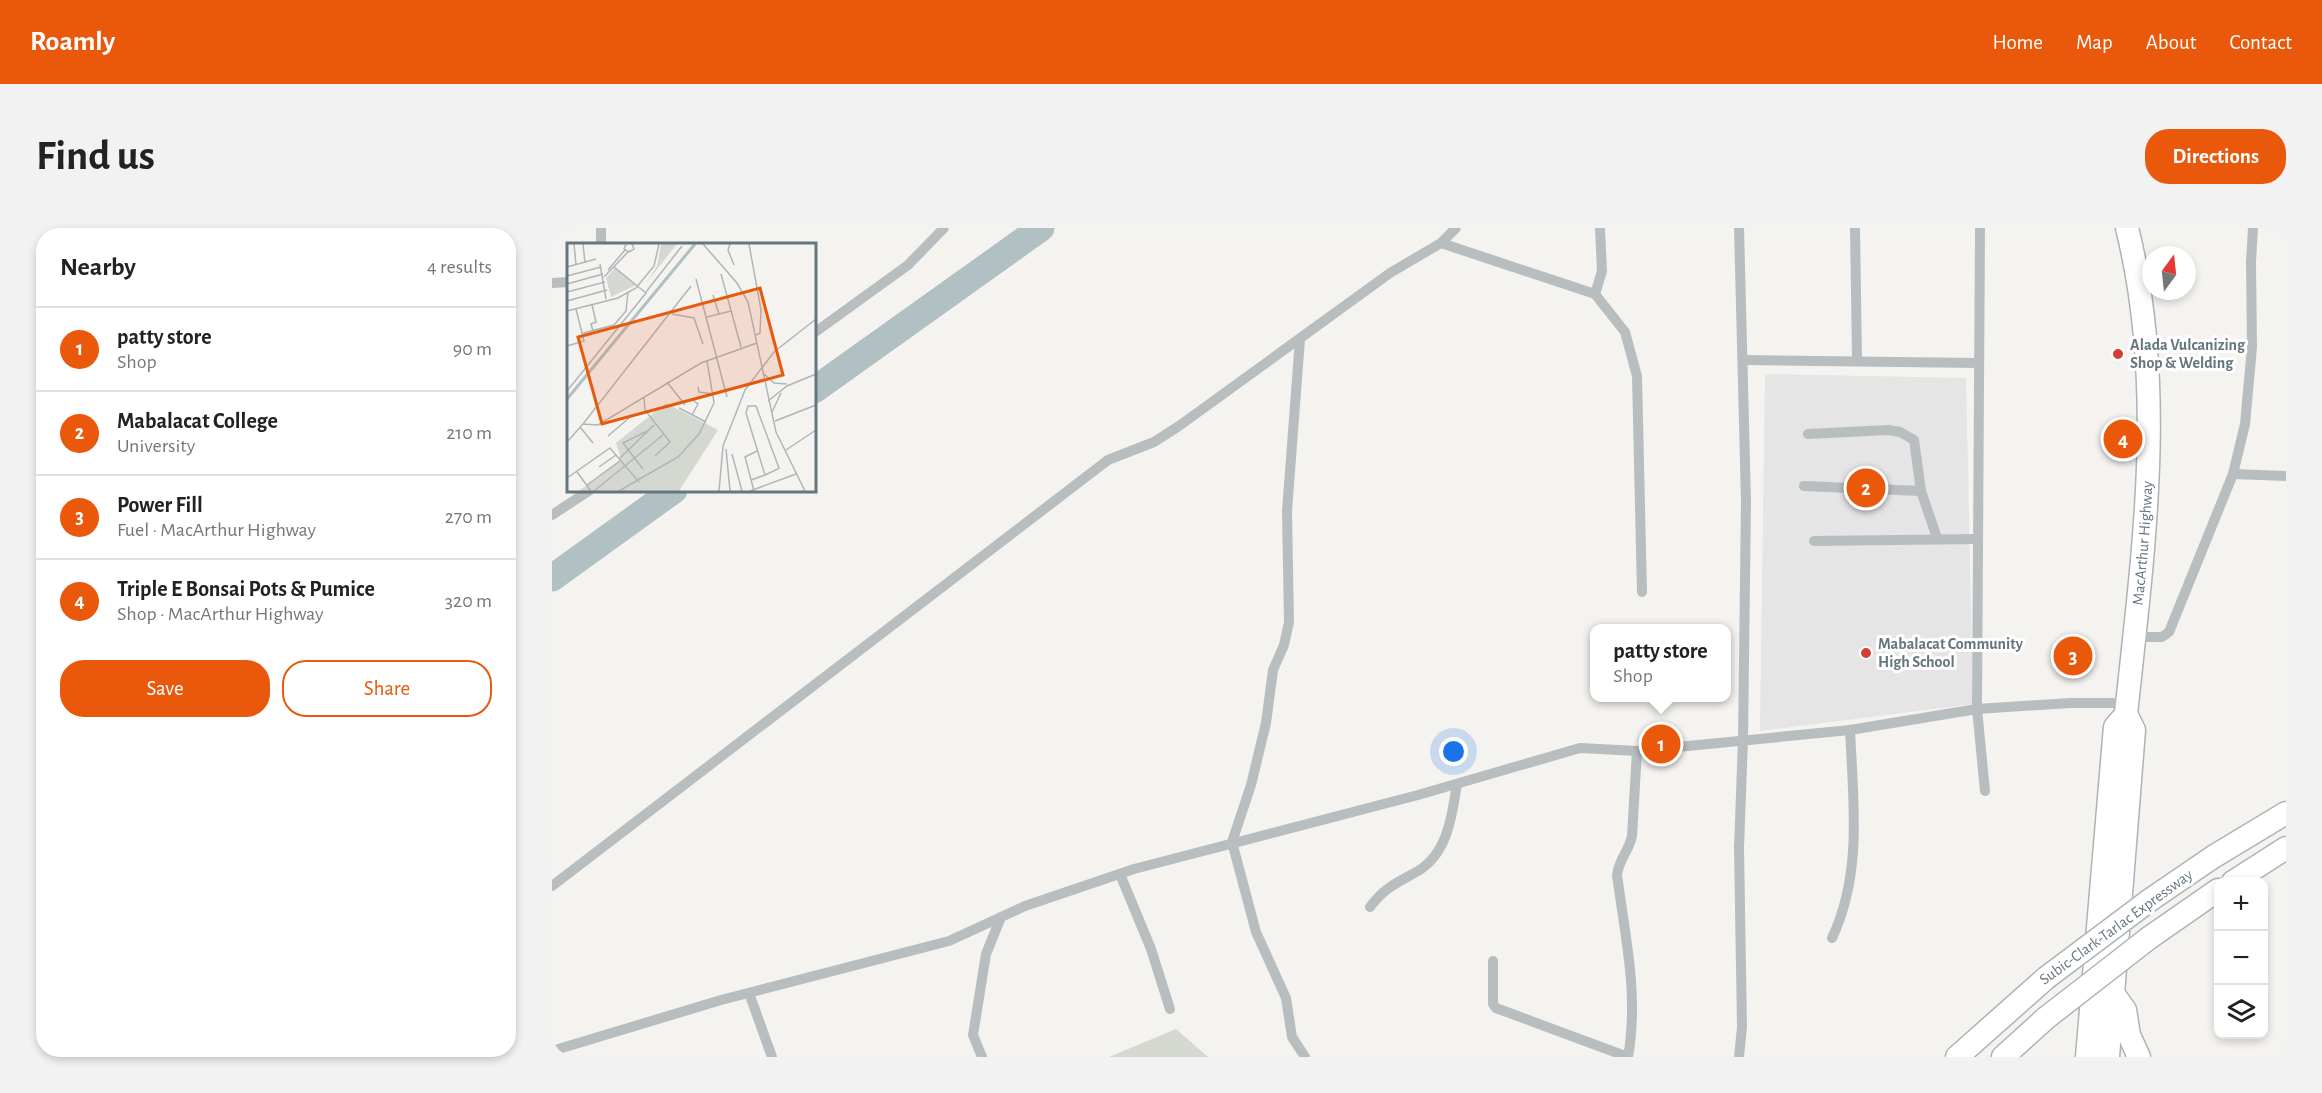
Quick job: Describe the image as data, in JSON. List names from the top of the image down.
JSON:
{
  "streets": {
    "highway": ["MacArthur Highway", "Subic-Clark-Tarlac Expressway"]
  },
  "places": ["Alada Vulcanizing Shop & Welding", "Mabalacat Community High School"],
  "north": "top",
  "page": {
    "header": "Roamly",
    "nav": [
      "Home",
      "Map",
      "About",
      "Contact"
    ],
    "buttons": [
      "Directions",
      ["Save", "Share"]
    ],
    "title": "Find us",
    "heading": ["Nearby", "4 results"],
    "list": [
      {
        "mark": "1",
        "name": "patty store",
        "note": "Shop",
        "value": "90 m"
      },
      {
        "mark": "2",
        "name": "Mabalacat College",
        "note": "University",
        "value": "210 m"
      },
      {
        "mark": "3",
        "name": "Power Fill",
        "note": "Fuel · MacArthur Highway",
        "value": "270 m"
      },
      {
        "mark": "4",
        "name": "Triple E Bonsai Pots & Pumice",
        "note": "Shop · MacArthur Highway",
        "value": "320 m"
      }
    ],
    "pins": [
      "4",
      "2",
      "3",
      "1"
    ],
    "popup": ["patty store", "Shop"],
    "map_buttons": ["+", "−"]
  }
}
